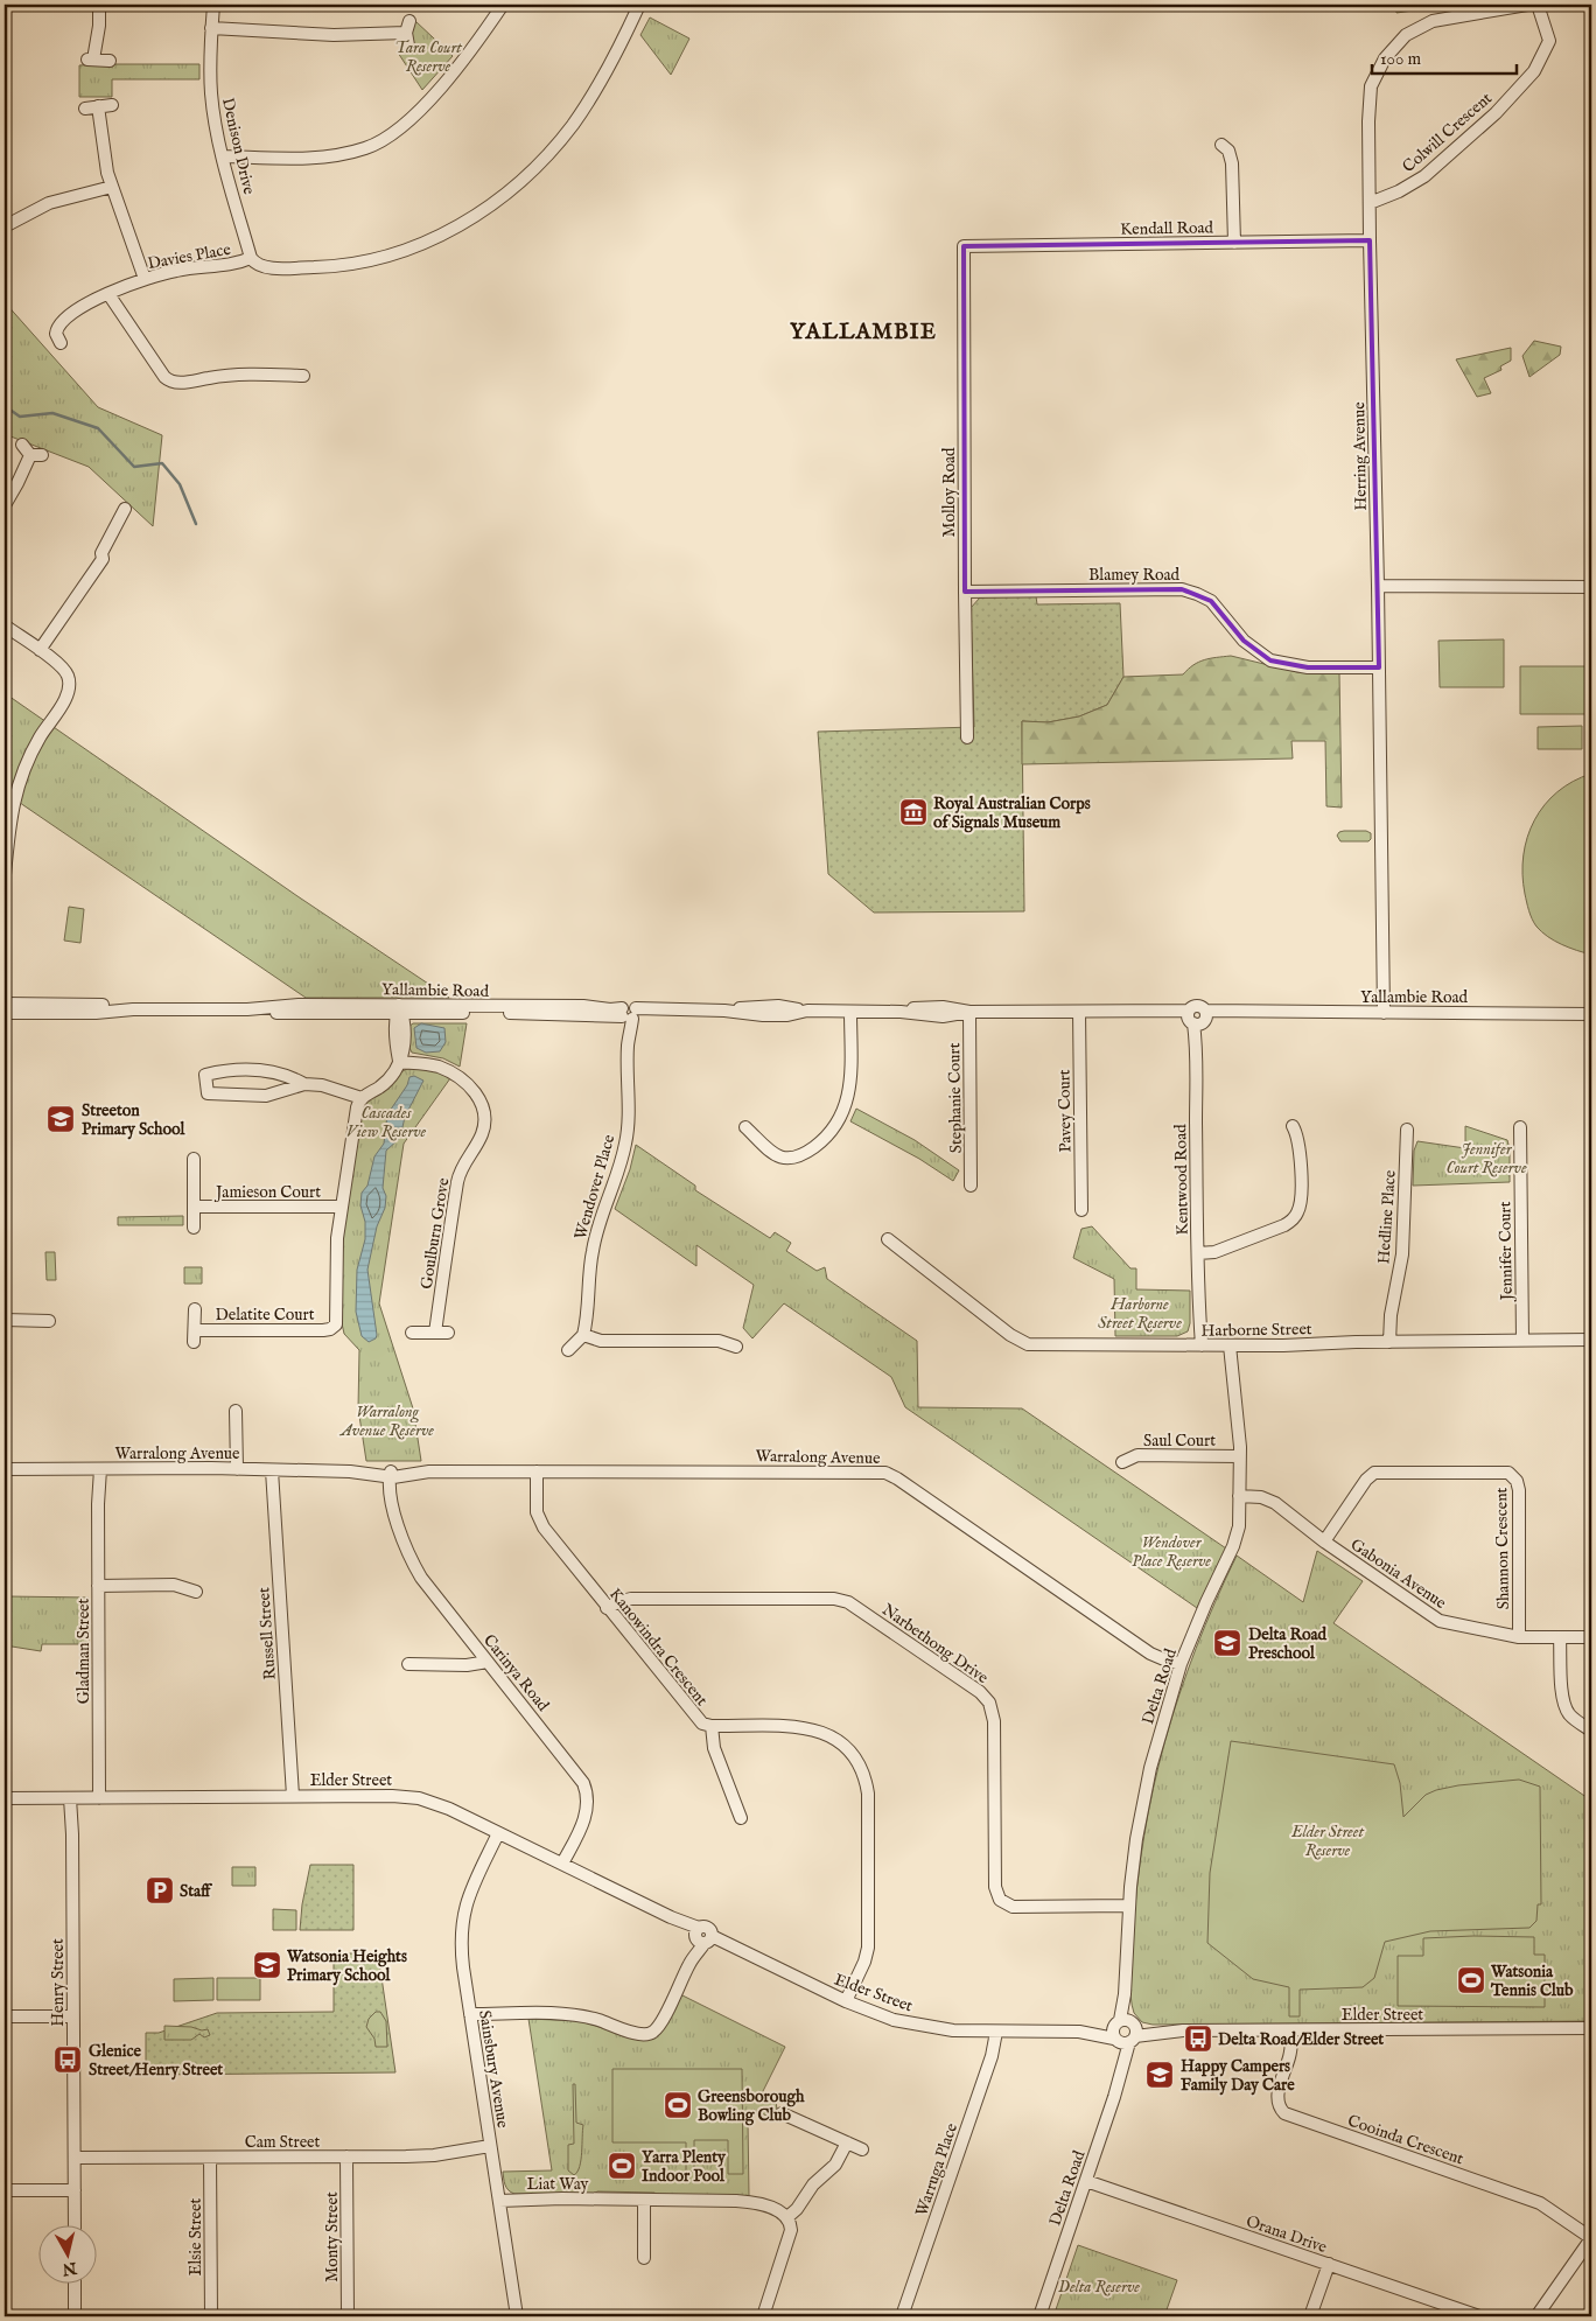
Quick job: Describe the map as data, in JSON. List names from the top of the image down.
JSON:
{
  "streets": {
    "street": [
      "Colwill Crescent",
      "Denison Drive",
      "Kendall Road",
      "Davies Place",
      "Herring Avenue",
      "Molloy Road",
      "Blamey Road",
      "Yallambie Road",
      "Stephanie Court",
      "Pavey Court",
      "Kentwood Road",
      "Wendover Place",
      "Jamieson Court",
      "Hedline Place",
      "Goulburn Grove",
      "Jennifer Court",
      "Delatite Court",
      "Harborne Street",
      "Saul Court",
      "Warralong Avenue",
      "Shannon Crescent",
      "Gabonia Avenue",
      "Russell Street",
      "Narbethong Drive",
      "Kanowindra Crescent",
      "Gladman Street",
      "Carinya Road",
      "Delta Road",
      "Elder Street",
      "Henry Street",
      "Sainsbury Avenue",
      "Cooinda Crescent",
      "Cam Street",
      "Warruga Place",
      "Liat Way",
      "Orana Drive",
      "Elsie Street",
      "Monty Street"
    ]
  },
  "crossings": [
    ["Colwill Crescent", "Herring Avenue"],
    ["Denison Drive", "Davies Place"],
    ["Kendall Road", "Herring Avenue"],
    ["Kendall Road", "Molloy Road"],
    ["Herring Avenue", "Blamey Road"],
    ["Herring Avenue", "Yallambie Road"],
    ["Molloy Road", "Blamey Road"],
    ["Yallambie Road", "Stephanie Court"],
    ["Yallambie Road", "Pavey Court"],
    ["Yallambie Road", "Kentwood Road"],
    ["Yallambie Road", "Wendover Place"],
    ["Kentwood Road", "Harborne Street"],
    ["Jamieson Court", "Delatite Court"],
    ["Hedline Place", "Harborne Street"],
    ["Jennifer Court", "Harborne Street"],
    ["Harborne Street", "Delta Road"],
    ["Saul Court", "Delta Road"],
    ["Warralong Avenue", "Russell Street"],
    ["Warralong Avenue", "Kanowindra Crescent"],
    ["Warralong Avenue", "Gladman Street"],
    ["Warralong Avenue", "Carinya Road"],
    ["Warralong Avenue", "Delta Road"],
    ["Shannon Crescent", "Gabonia Avenue"],
    ["Gabonia Avenue", "Delta Road"],
    ["Russell Street", "Elder Street"],
    ["Narbethong Drive", "Kanowindra Crescent"],
    ["Narbethong Drive", "Delta Road"],
    ["Kanowindra Crescent", "Elder Street"],
    ["Gladman Street", "Elder Street"],
    ["Carinya Road", "Elder Street"],
    ["Delta Road", "Elder Street"],
    ["Delta Road", "Orana Drive"],
    ["Elder Street", "Henry Street"],
    ["Elder Street", "Sainsbury Avenue"],
    ["Elder Street", "Cooinda Crescent"],
    ["Elder Street", "Warruga Place"],
    ["Henry Street", "Cam Street"],
    ["Sainsbury Avenue", "Cam Street"],
    ["Sainsbury Avenue", "Liat Way"],
    ["Cam Street", "Elsie Street"],
    ["Cam Street", "Monty Street"]
  ],
  "districts": ["YALLAMBIE"],
  "parks": [
    "Tara Court Reserve",
    "Cascades View Reserve",
    "Jennifer Court Reserve",
    "Harborne Street Reserve",
    "Warralong Avenue Reserve",
    "Wendover Place Reserve",
    "Elder Street Reserve",
    "Delta Reserve"
  ],
  "places": {
    "museum": ["Royal Australian Corps of Signals Museum"],
    "school or university": [
      "Streeton Primary School",
      "Delta Road Preschool",
      "Watsonia Heights Primary School",
      "Happy Campers Family Day Care"
    ],
    "parking": ["Staff"],
    "sports": ["Watsonia Tennis Club", "Greensborough Bowling Club", "Yarra Plenty Indoor Pool"],
    "bus stop": ["Delta Road/Elder Street", "Glenice Street/Henry Street"]
  },
  "scale_bar": "100 m",
  "north": "bottom"
}
